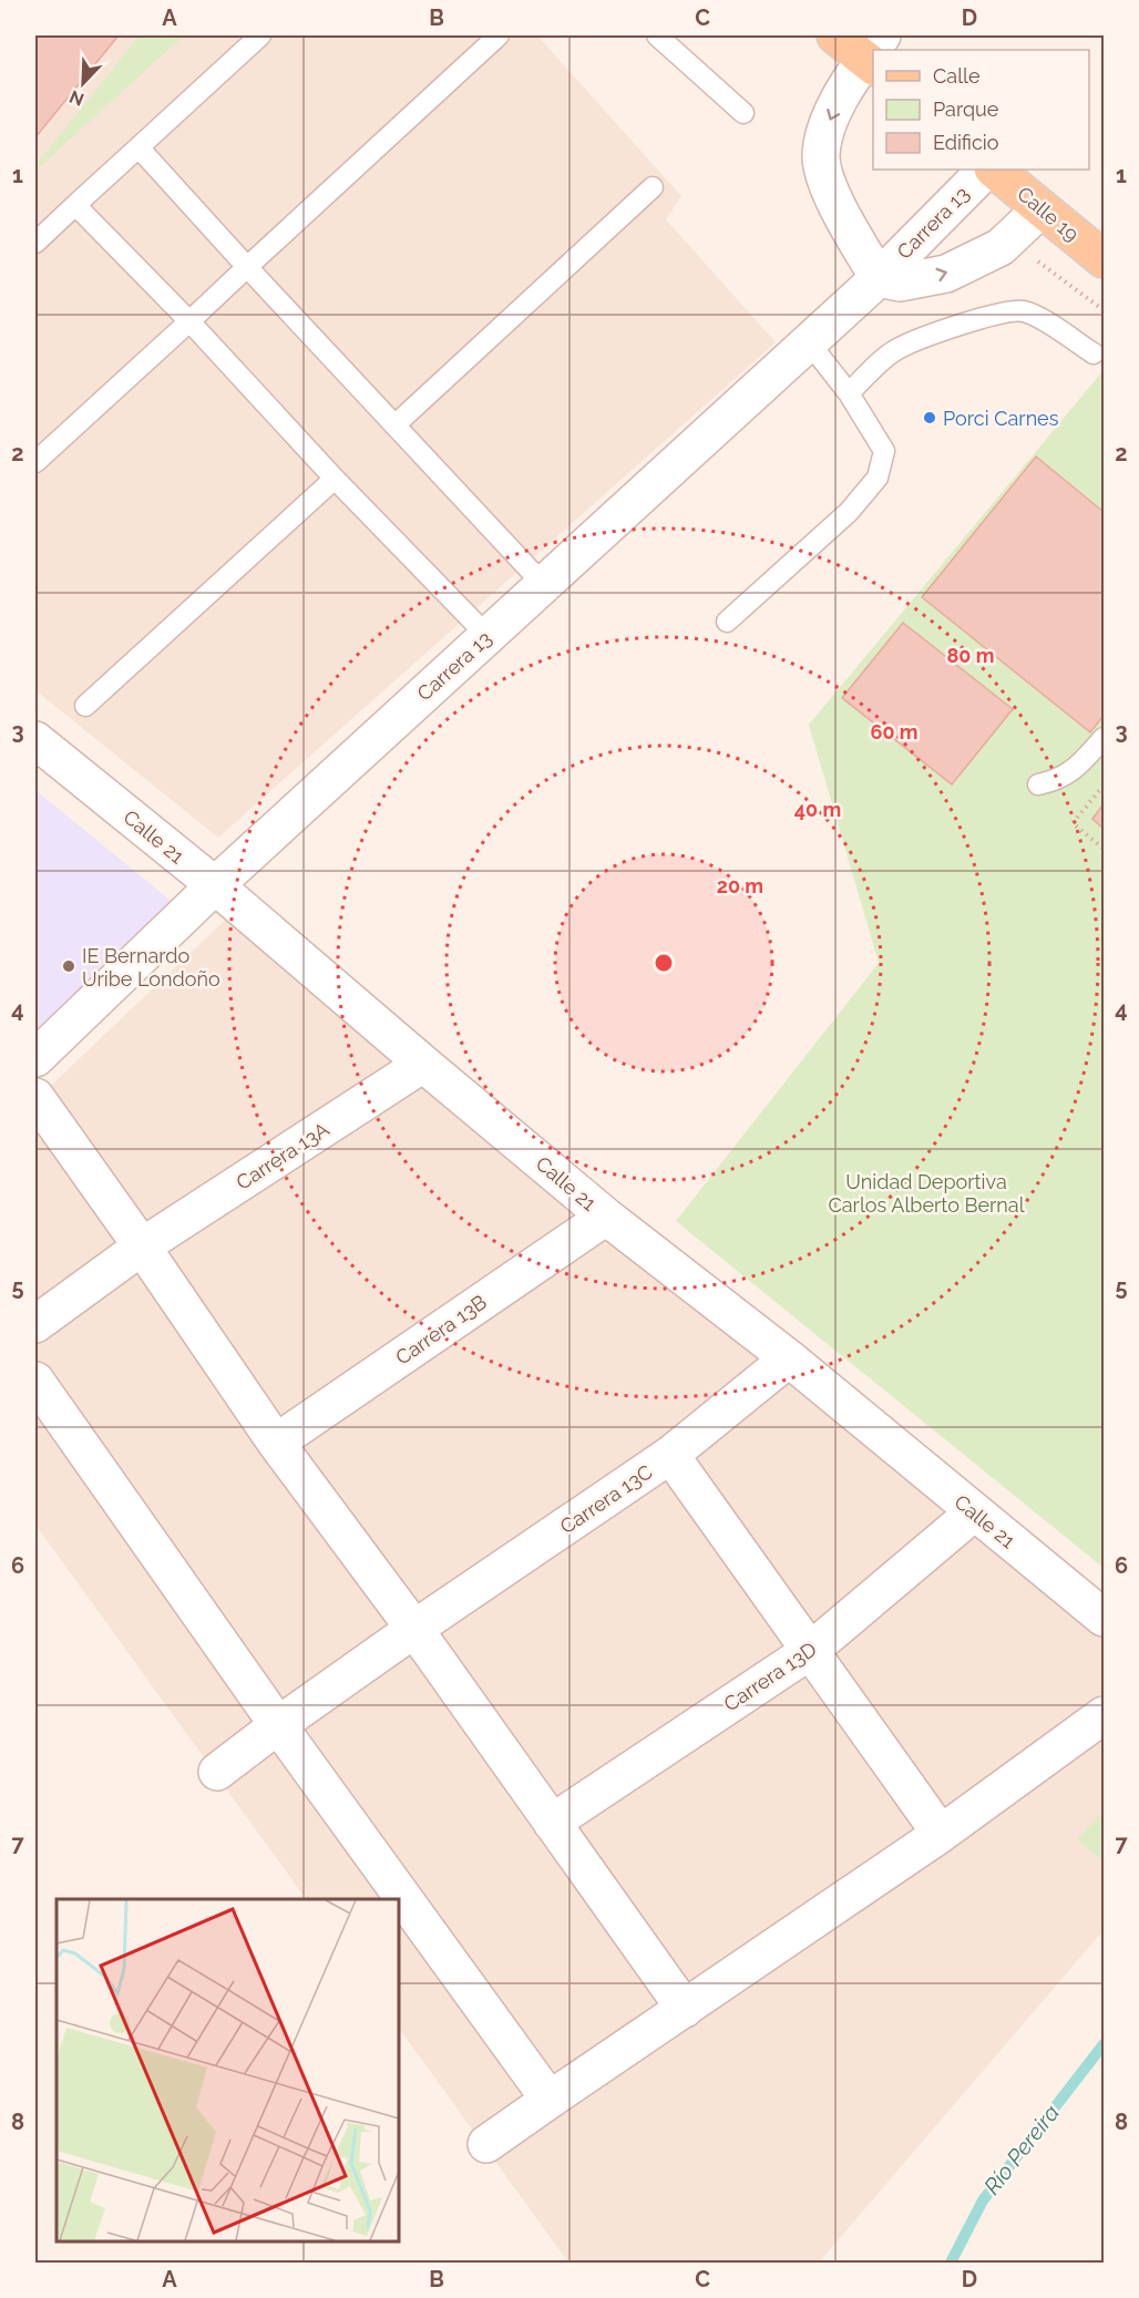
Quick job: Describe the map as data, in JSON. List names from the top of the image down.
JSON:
{
  "streets": {
    "main road": ["Calle 19"],
    "street": [
      "Carrera 13",
      "Calle 21",
      "Carrera 13A",
      "Carrera 13B",
      "Carrera 13C",
      "Carrera 13D"
    ]
  },
  "crossings": [
    ["Calle 19", "Carrera 13"],
    ["Carrera 13", "Calle 21"],
    ["Calle 21", "Carrera 13A"],
    ["Calle 21", "Carrera 13B"],
    ["Calle 21", "Carrera 13C"],
    ["Calle 21", "Carrera 13D"]
  ],
  "water": ["Río Pereira"],
  "parks": ["Unidad Deportiva Carlos Alberto Bernal"],
  "places": ["Porci Carnes", "IE Bernardo Uribe Londoño"],
  "legend": ["Calle", "Parque", "Edificio"],
  "north": "bottom left",
  "grid": {
    "columns": [
      "A",
      "B",
      "C",
      "D"
    ],
    "rows": [
      "1",
      "2",
      "3",
      "4",
      "5",
      "6",
      "7",
      "8"
    ]
  },
  "rings": [
    "80 m",
    "60 m",
    "40 m",
    "20 m"
  ]
}
